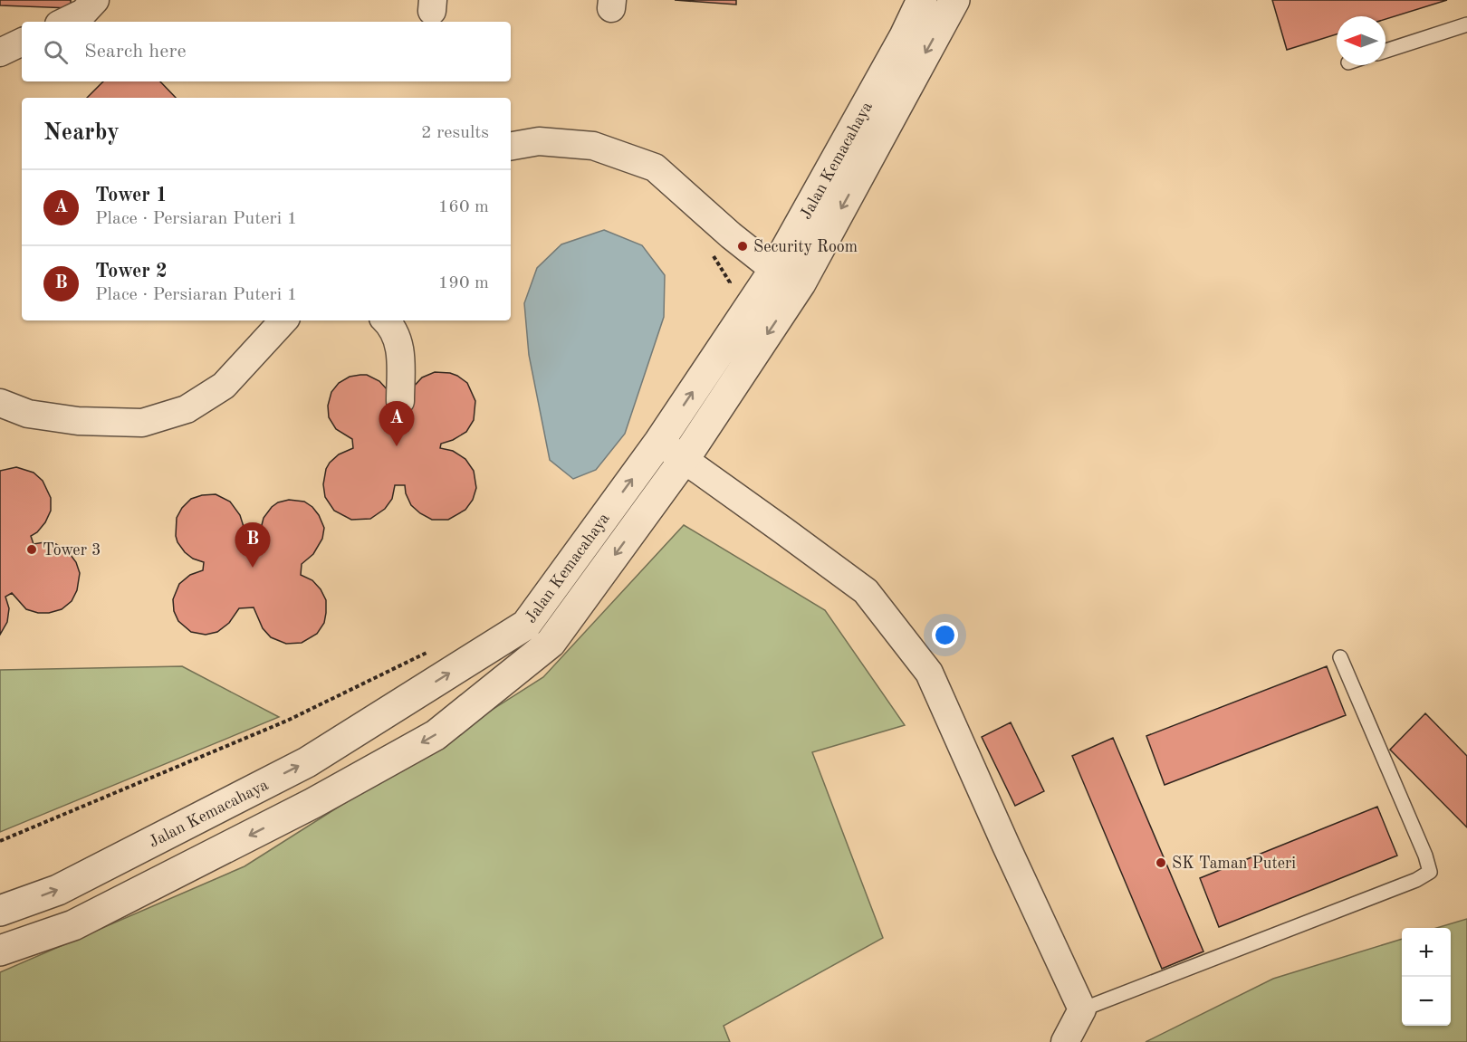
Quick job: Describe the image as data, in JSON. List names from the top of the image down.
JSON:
{
  "streets": {
    "street": ["Jalan Kemacahaya"]
  },
  "places": ["Security Room", "Tower 3", "SK Taman Puteri"],
  "north": "left",
  "page": {
    "search": "Search here",
    "heading": ["Nearby", "2 results"],
    "list": [
      {
        "mark": "A",
        "name": "Tower 1",
        "note": "Place · Persiaran Puteri 1",
        "value": "160 m"
      },
      {
        "mark": "B",
        "name": "Tower 2",
        "note": "Place · Persiaran Puteri 1",
        "value": "190 m"
      }
    ],
    "pins": ["A", "B"],
    "map_buttons": ["+", "−"]
  }
}
